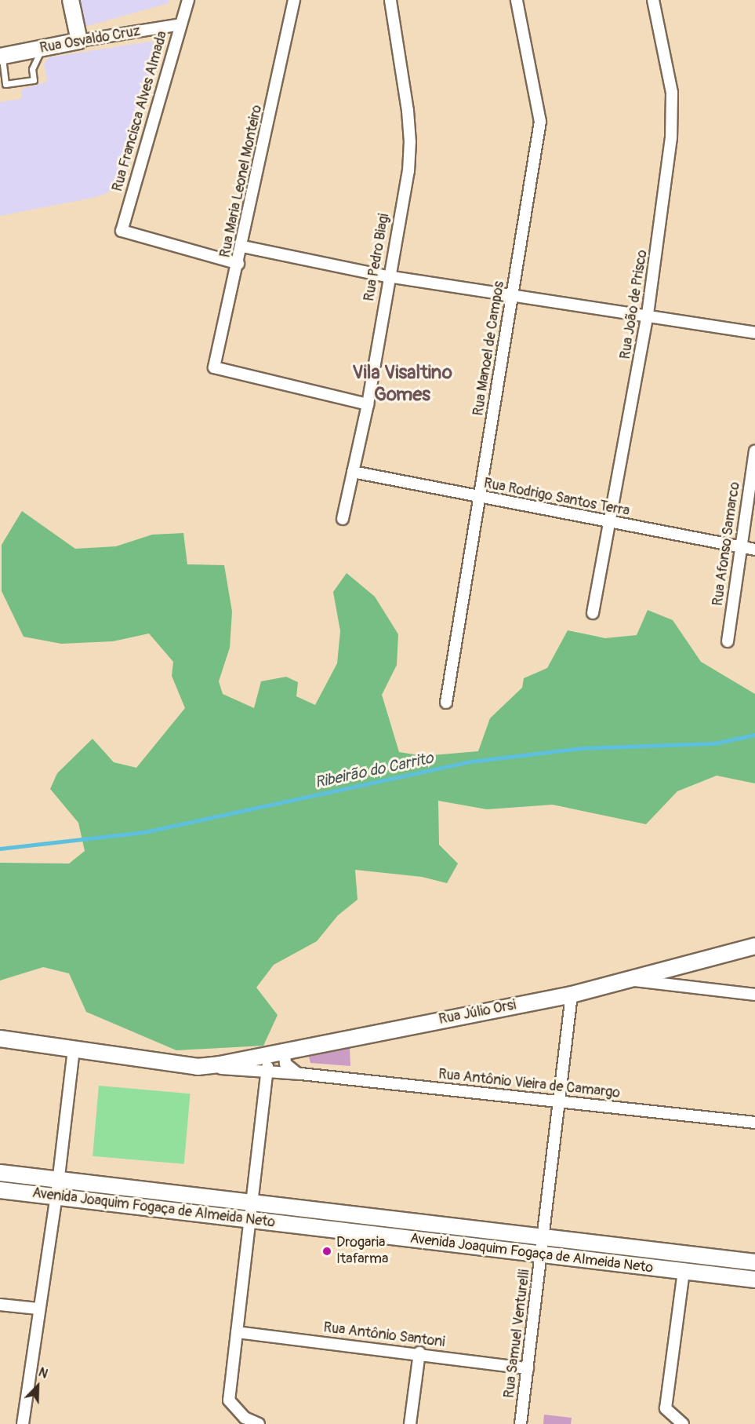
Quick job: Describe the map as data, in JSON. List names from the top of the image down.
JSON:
{
  "streets": {
    "street": [
      "Rua Osvaldo Cruz",
      "Rua Francisca Alves Almada",
      "Rua Maria Leonel Monteiro",
      "Rua Pedro Biagi",
      "Rua João de Prisco",
      "Rua Manoel de Campos",
      "Rua Rodrigo Santos Terra",
      "Rua Afonso Samarco",
      "Rua Júlio Orsi",
      "Rua Antônio Vieira de Camargo",
      "Avenida Joaquim Fogaça de Almeida Neto",
      "Rua Samuel Venturelli",
      "Rua Antônio Santoni"
    ]
  },
  "crossings": [
    ["Rua Osvaldo Cruz", "Rua Francisca Alves Almada"],
    ["Rua Francisca Alves Almada", "Rua Maria Leonel Monteiro"],
    ["Rua Maria Leonel Monteiro", "Rua Pedro Biagi"],
    ["Rua Pedro Biagi", "Rua Rodrigo Santos Terra"],
    ["Rua João de Prisco", "Rua Rodrigo Santos Terra"],
    ["Rua Manoel de Campos", "Rua Rodrigo Santos Terra"],
    ["Rua Rodrigo Santos Terra", "Rua Afonso Samarco"],
    ["Rua Júlio Orsi", "Rua Antônio Vieira de Camargo"],
    ["Rua Júlio Orsi", "Rua Samuel Venturelli"],
    ["Rua Antônio Vieira de Camargo", "Rua Samuel Venturelli"],
    ["Avenida Joaquim Fogaça de Almeida Neto", "Rua Samuel Venturelli"],
    ["Rua Samuel Venturelli", "Rua Antônio Santoni"]
  ],
  "districts": ["Vila Visaltino Gomes"],
  "water": ["Ribeirão do Carrito"],
  "places": ["Drogaria Itafarma"],
  "north": "top right"
}
